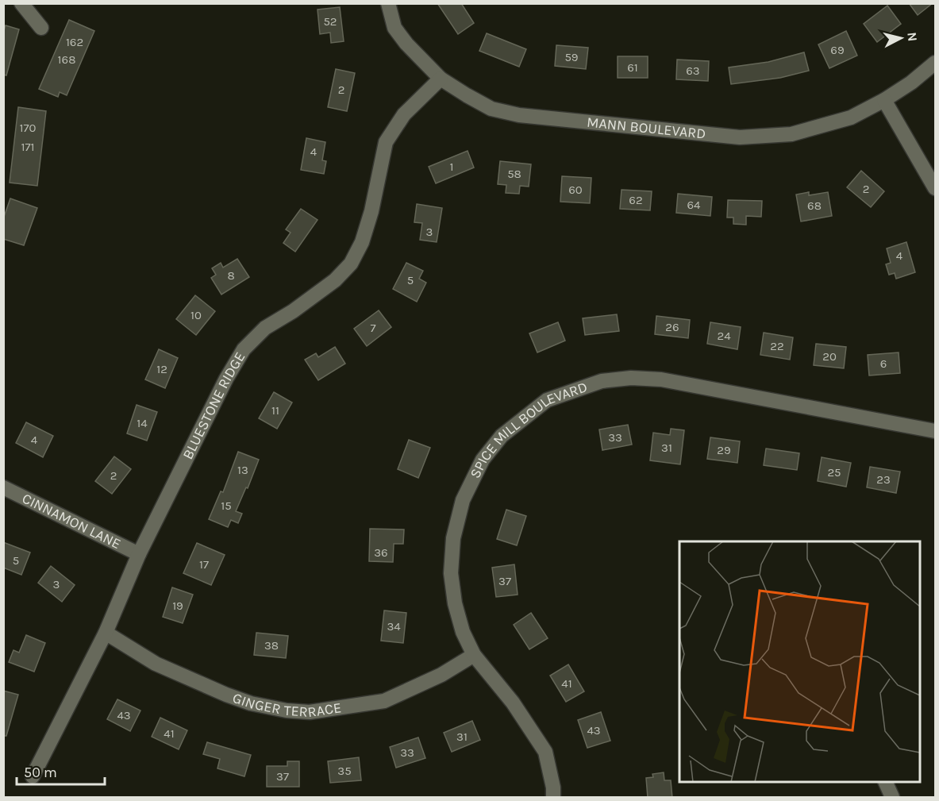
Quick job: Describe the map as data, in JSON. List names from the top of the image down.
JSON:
{
  "streets": {
    "street": [
      "MANN BOULEVARD",
      "BLUESTONE RIDGE",
      "SPICE MILL BOULEVARD",
      "CINNAMON LANE",
      "GINGER TERRACE"
    ]
  },
  "crossings": [
    ["MANN BOULEVARD", "BLUESTONE RIDGE"],
    ["BLUESTONE RIDGE", "CINNAMON LANE"],
    ["BLUESTONE RIDGE", "GINGER TERRACE"],
    ["SPICE MILL BOULEVARD", "GINGER TERRACE"]
  ],
  "house_numbers": [
    "52",
    "162",
    "69",
    "59",
    "168",
    "61",
    "63",
    "2",
    "170",
    "171",
    "4",
    "1",
    "58",
    "2",
    "60",
    "62",
    "64",
    "68",
    "3",
    "4",
    "8",
    "5",
    "10",
    "26",
    "7",
    "24",
    "22",
    "20",
    "6",
    "12",
    "11",
    "14",
    "33",
    "4",
    "31",
    "29",
    "13",
    "25",
    "2",
    "23",
    "15",
    "36",
    "5",
    "17",
    "37",
    "3",
    "19",
    "34",
    "38",
    "41",
    "43",
    "43",
    "41",
    "31",
    "33",
    "35",
    "37"
  ],
  "scale_bar": "50 m",
  "north": "right"
}
